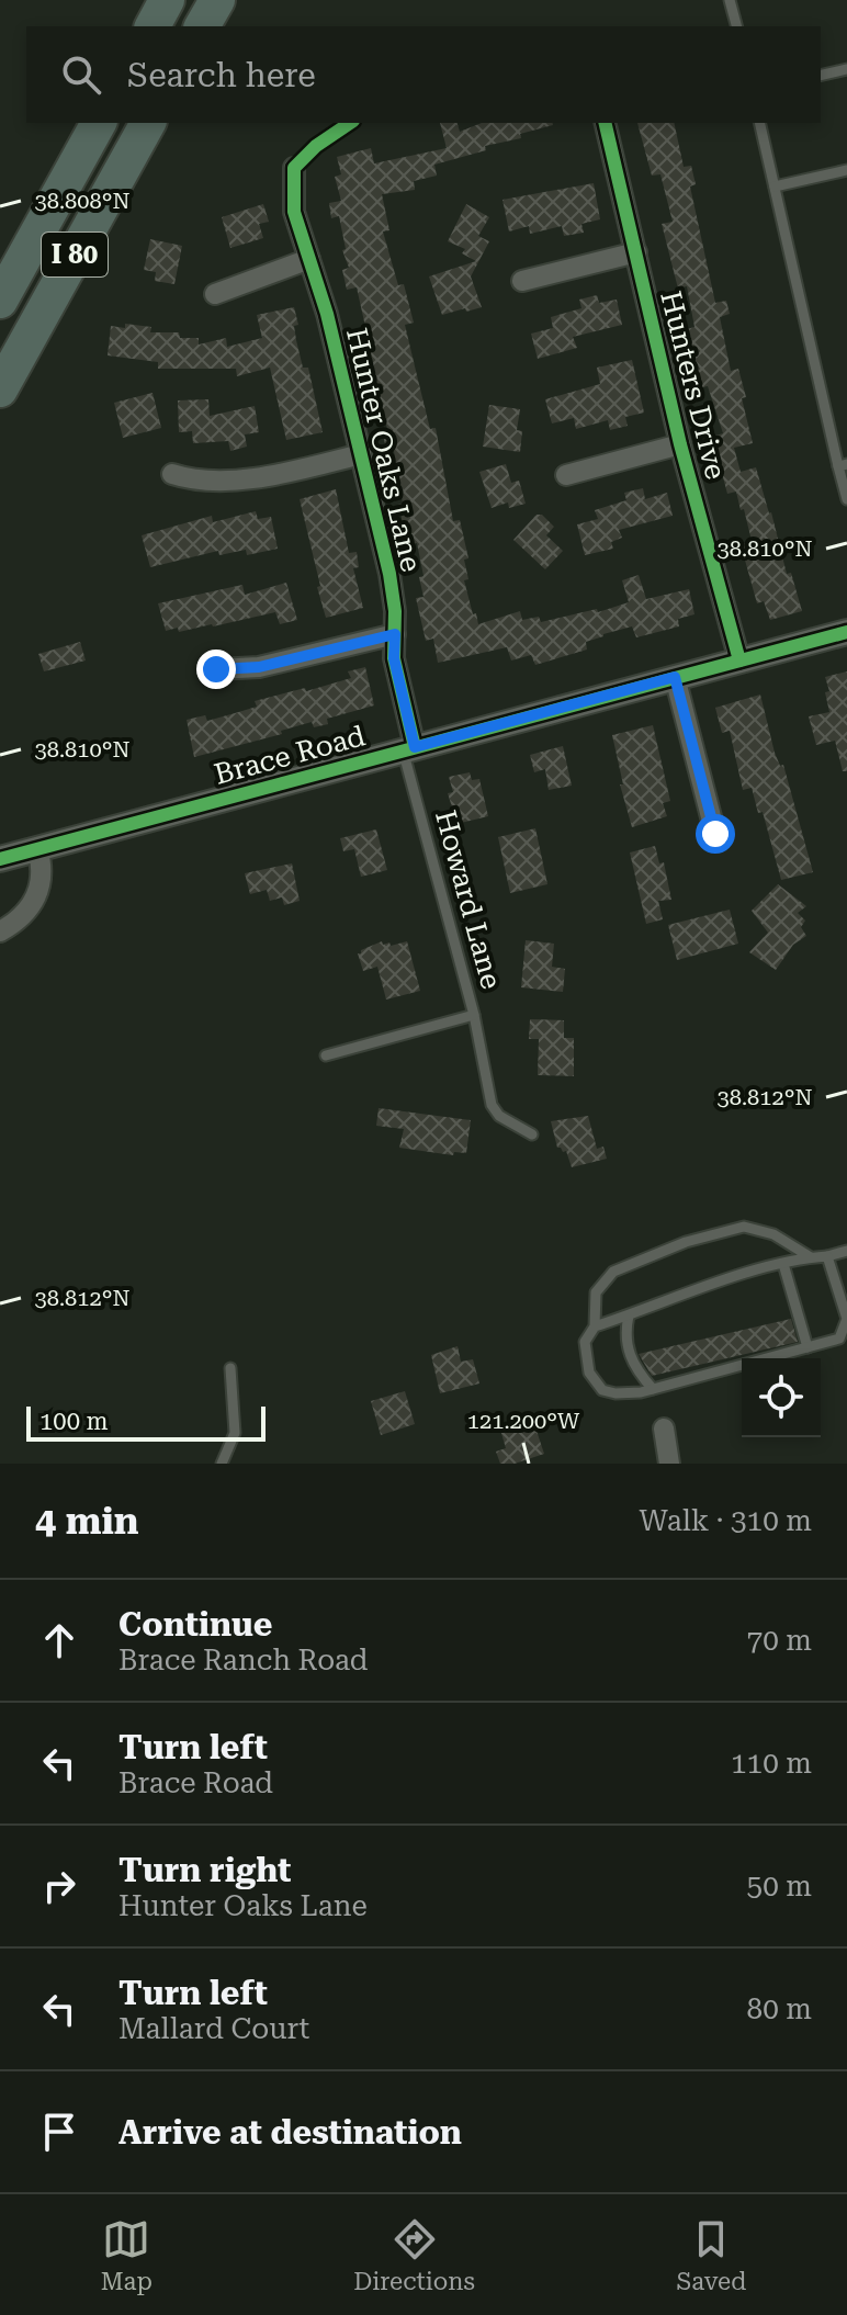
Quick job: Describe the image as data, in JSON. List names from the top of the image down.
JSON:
{
  "streets": {
    "highway": ["I 80"],
    "street": ["Hunters Drive", "Hunter Oaks Lane", "Brace Road"],
    "lane": ["Howard Lane"]
  },
  "crossings": [
    ["Hunters Drive", "Brace Road"],
    ["Hunter Oaks Lane", "Brace Road"],
    ["Hunter Oaks Lane", "Howard Lane"],
    ["Brace Road", "Howard Lane"]
  ],
  "scale_bar": "100 m",
  "page": {
    "search": "Search here",
    "scale": "100 m",
    "heading": ["4 min", "Walk · 310 m"],
    "list": [
      ["Continue", "Brace Ranch Road", "70 m"],
      ["Turn left", "Brace Road", "110 m"],
      ["Turn right", "Hunter Oaks Lane", "50 m"],
      ["Turn left", "Mallard Court", "80 m"],
      "Arrive at destination"
    ],
    "nav": ["Map", "Directions", "Saved"]
  },
  "coordinates": [
    "38.808°N",
    "38.810°N",
    "38.812°N",
    "121.200°W"
  ]
}
